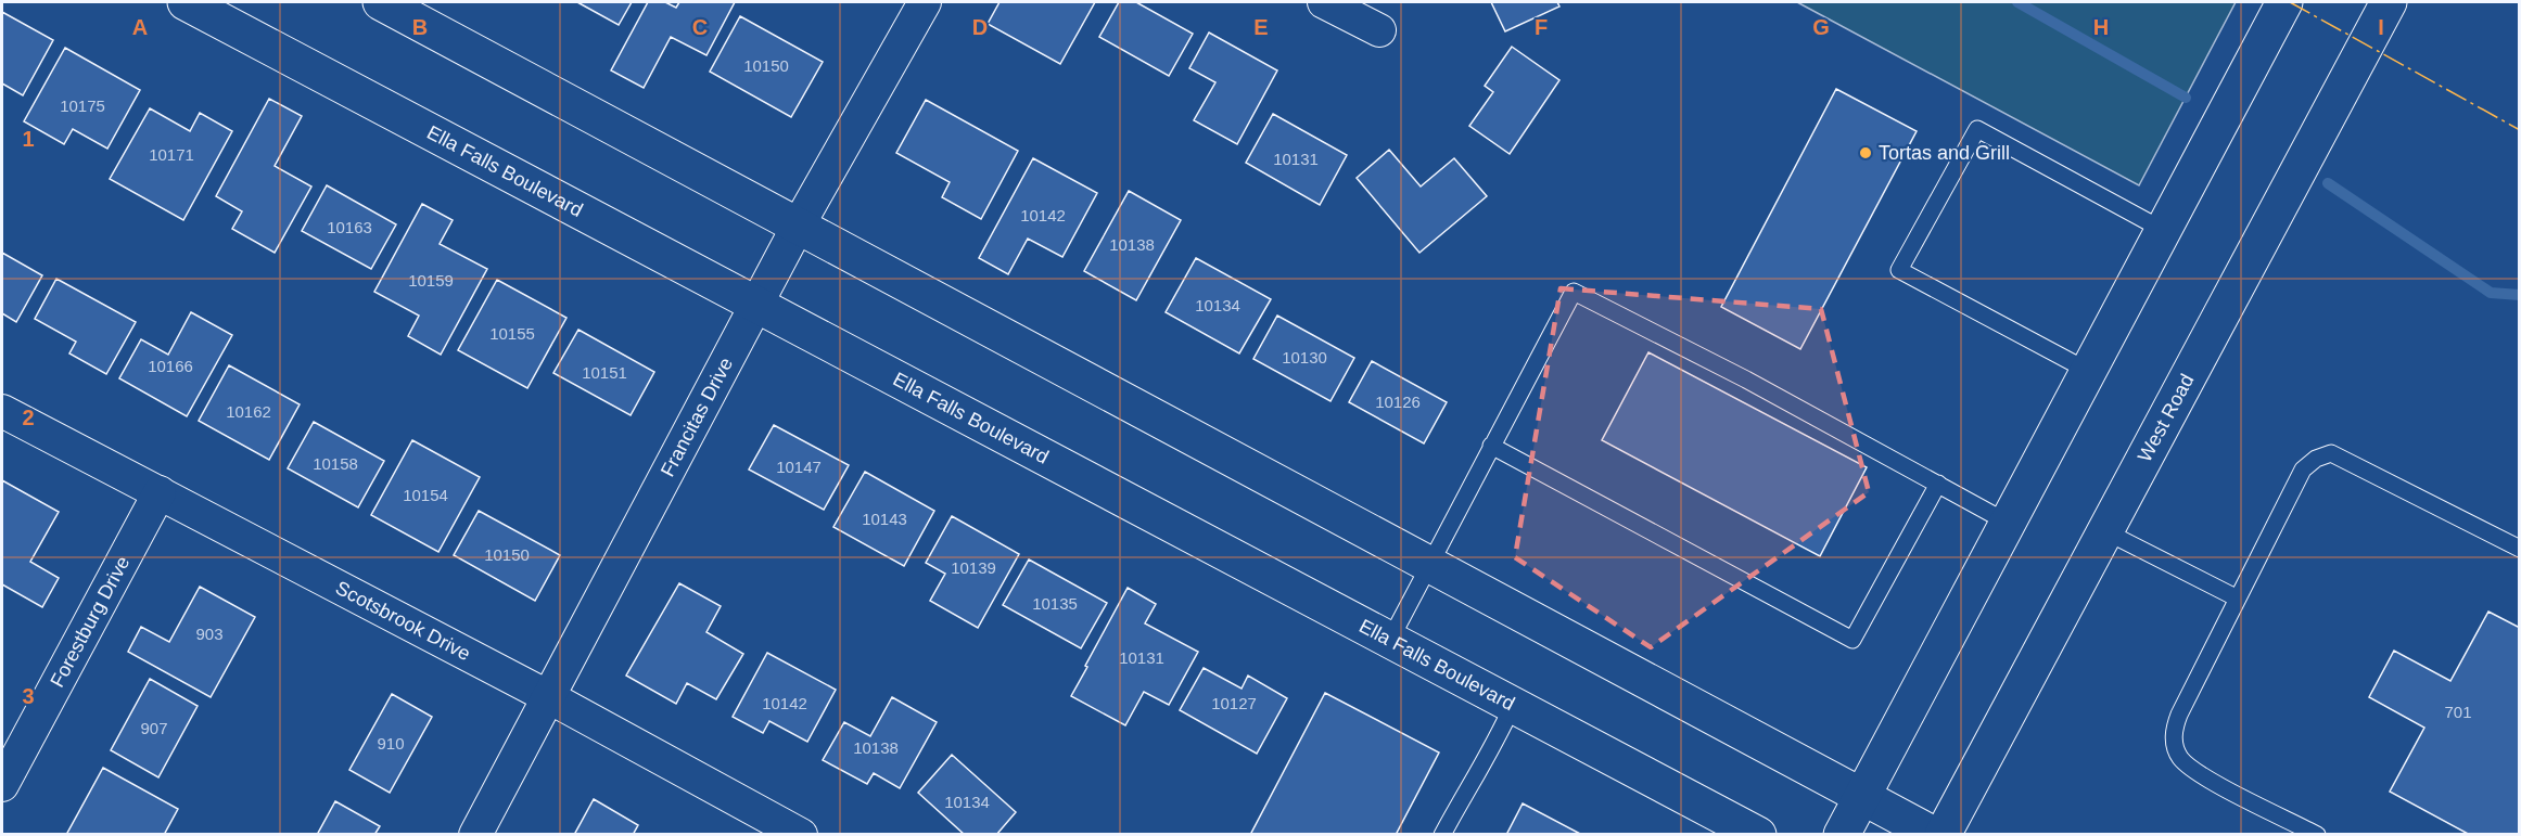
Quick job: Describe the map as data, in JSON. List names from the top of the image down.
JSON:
{
  "streets": {
    "street": [
      "Ella Falls Boulevard",
      "Francitas Drive",
      "West Road",
      "Scotsbrook Drive",
      "Forestburg Drive"
    ]
  },
  "crossings": [
    ["Ella Falls Boulevard", "Francitas Drive"],
    ["Francitas Drive", "Scotsbrook Drive"],
    ["Scotsbrook Drive", "Forestburg Drive"]
  ],
  "places": ["Tortas and Grill"],
  "house_numbers": [
    "10150",
    "10175",
    "10171",
    "10131",
    "10142",
    "10163",
    "10138",
    "10159",
    "10134",
    "10155",
    "10130",
    "10166",
    "10151",
    "10126",
    "10162",
    "10158",
    "10147",
    "10154",
    "10143",
    "10150",
    "10139",
    "10135",
    "903",
    "10131",
    "10142",
    "10127",
    "701",
    "907",
    "910",
    "10138",
    "10134"
  ],
  "grid": {
    "columns": [
      "A",
      "B",
      "C",
      "D",
      "E",
      "F",
      "G",
      "H",
      "I"
    ],
    "rows": ["1", "2", "3"]
  }
}
